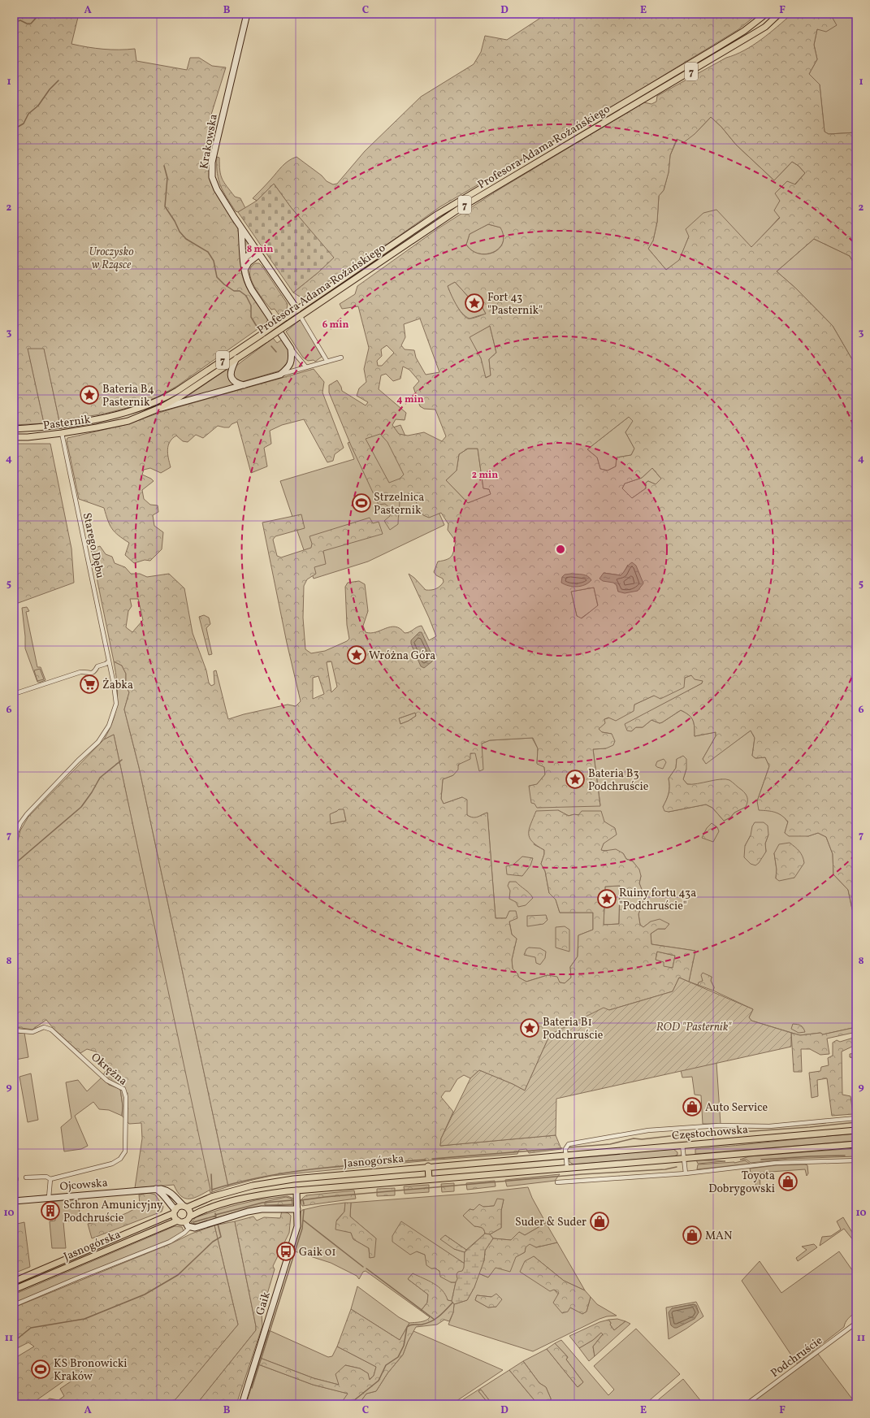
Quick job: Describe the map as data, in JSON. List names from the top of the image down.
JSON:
{
  "streets": {
    "main road": [
      "7",
      "Profesora Adama Rożańskiego",
      "Pasternik",
      "Częstochowska",
      "Jasnogórska"
    ],
    "street": [
      "Krakowska",
      "Starego Dębu",
      "Okrężna",
      "Ojcowska",
      "Gaik",
      "Podchruście"
    ]
  },
  "crossings": [
    ["Krakowska", "Profesora Adama Rożańskiego"],
    ["Profesora Adama Rożańskiego", "Pasternik"],
    ["Pasternik", "Starego Dębu"],
    ["Częstochowska", "Jasnogórska"],
    ["Jasnogórska", "Ojcowska"],
    ["Jasnogórska", "Gaik"]
  ],
  "parks": ["Uroczysko w Rząsce", "ROD \"Pasternik\""],
  "places": {
    "place": [
      "Fort 43 \"Pasternik\"",
      "Bateria B4 Pasternik",
      "Wróżna Góra",
      "Bateria B3 Podchruście",
      "Ruiny fortu 43a \"Podchruście\"",
      "Bateria B1 Podchruście"
    ],
    "sports": ["Strzelnica Pasternik", "KS Bronowicki Kraków"],
    "supermarket": ["Żabka"],
    "shop": [
      "Auto Service",
      "Toyota Dobrygowski",
      "Suder & Suder",
      "MAN"
    ],
    "building": ["Schron Amunicyjny Podchruście"],
    "bus stop": ["Gaik 01"]
  },
  "grid": {
    "columns": [
      "A",
      "B",
      "C",
      "D",
      "E",
      "F"
    ],
    "rows": [
      "1",
      "2",
      "3",
      "4",
      "5",
      "6",
      "7",
      "8",
      "9",
      "10",
      "11"
    ]
  },
  "rings": [
    "8 min",
    "6 min",
    "4 min",
    "2 min"
  ]
}
